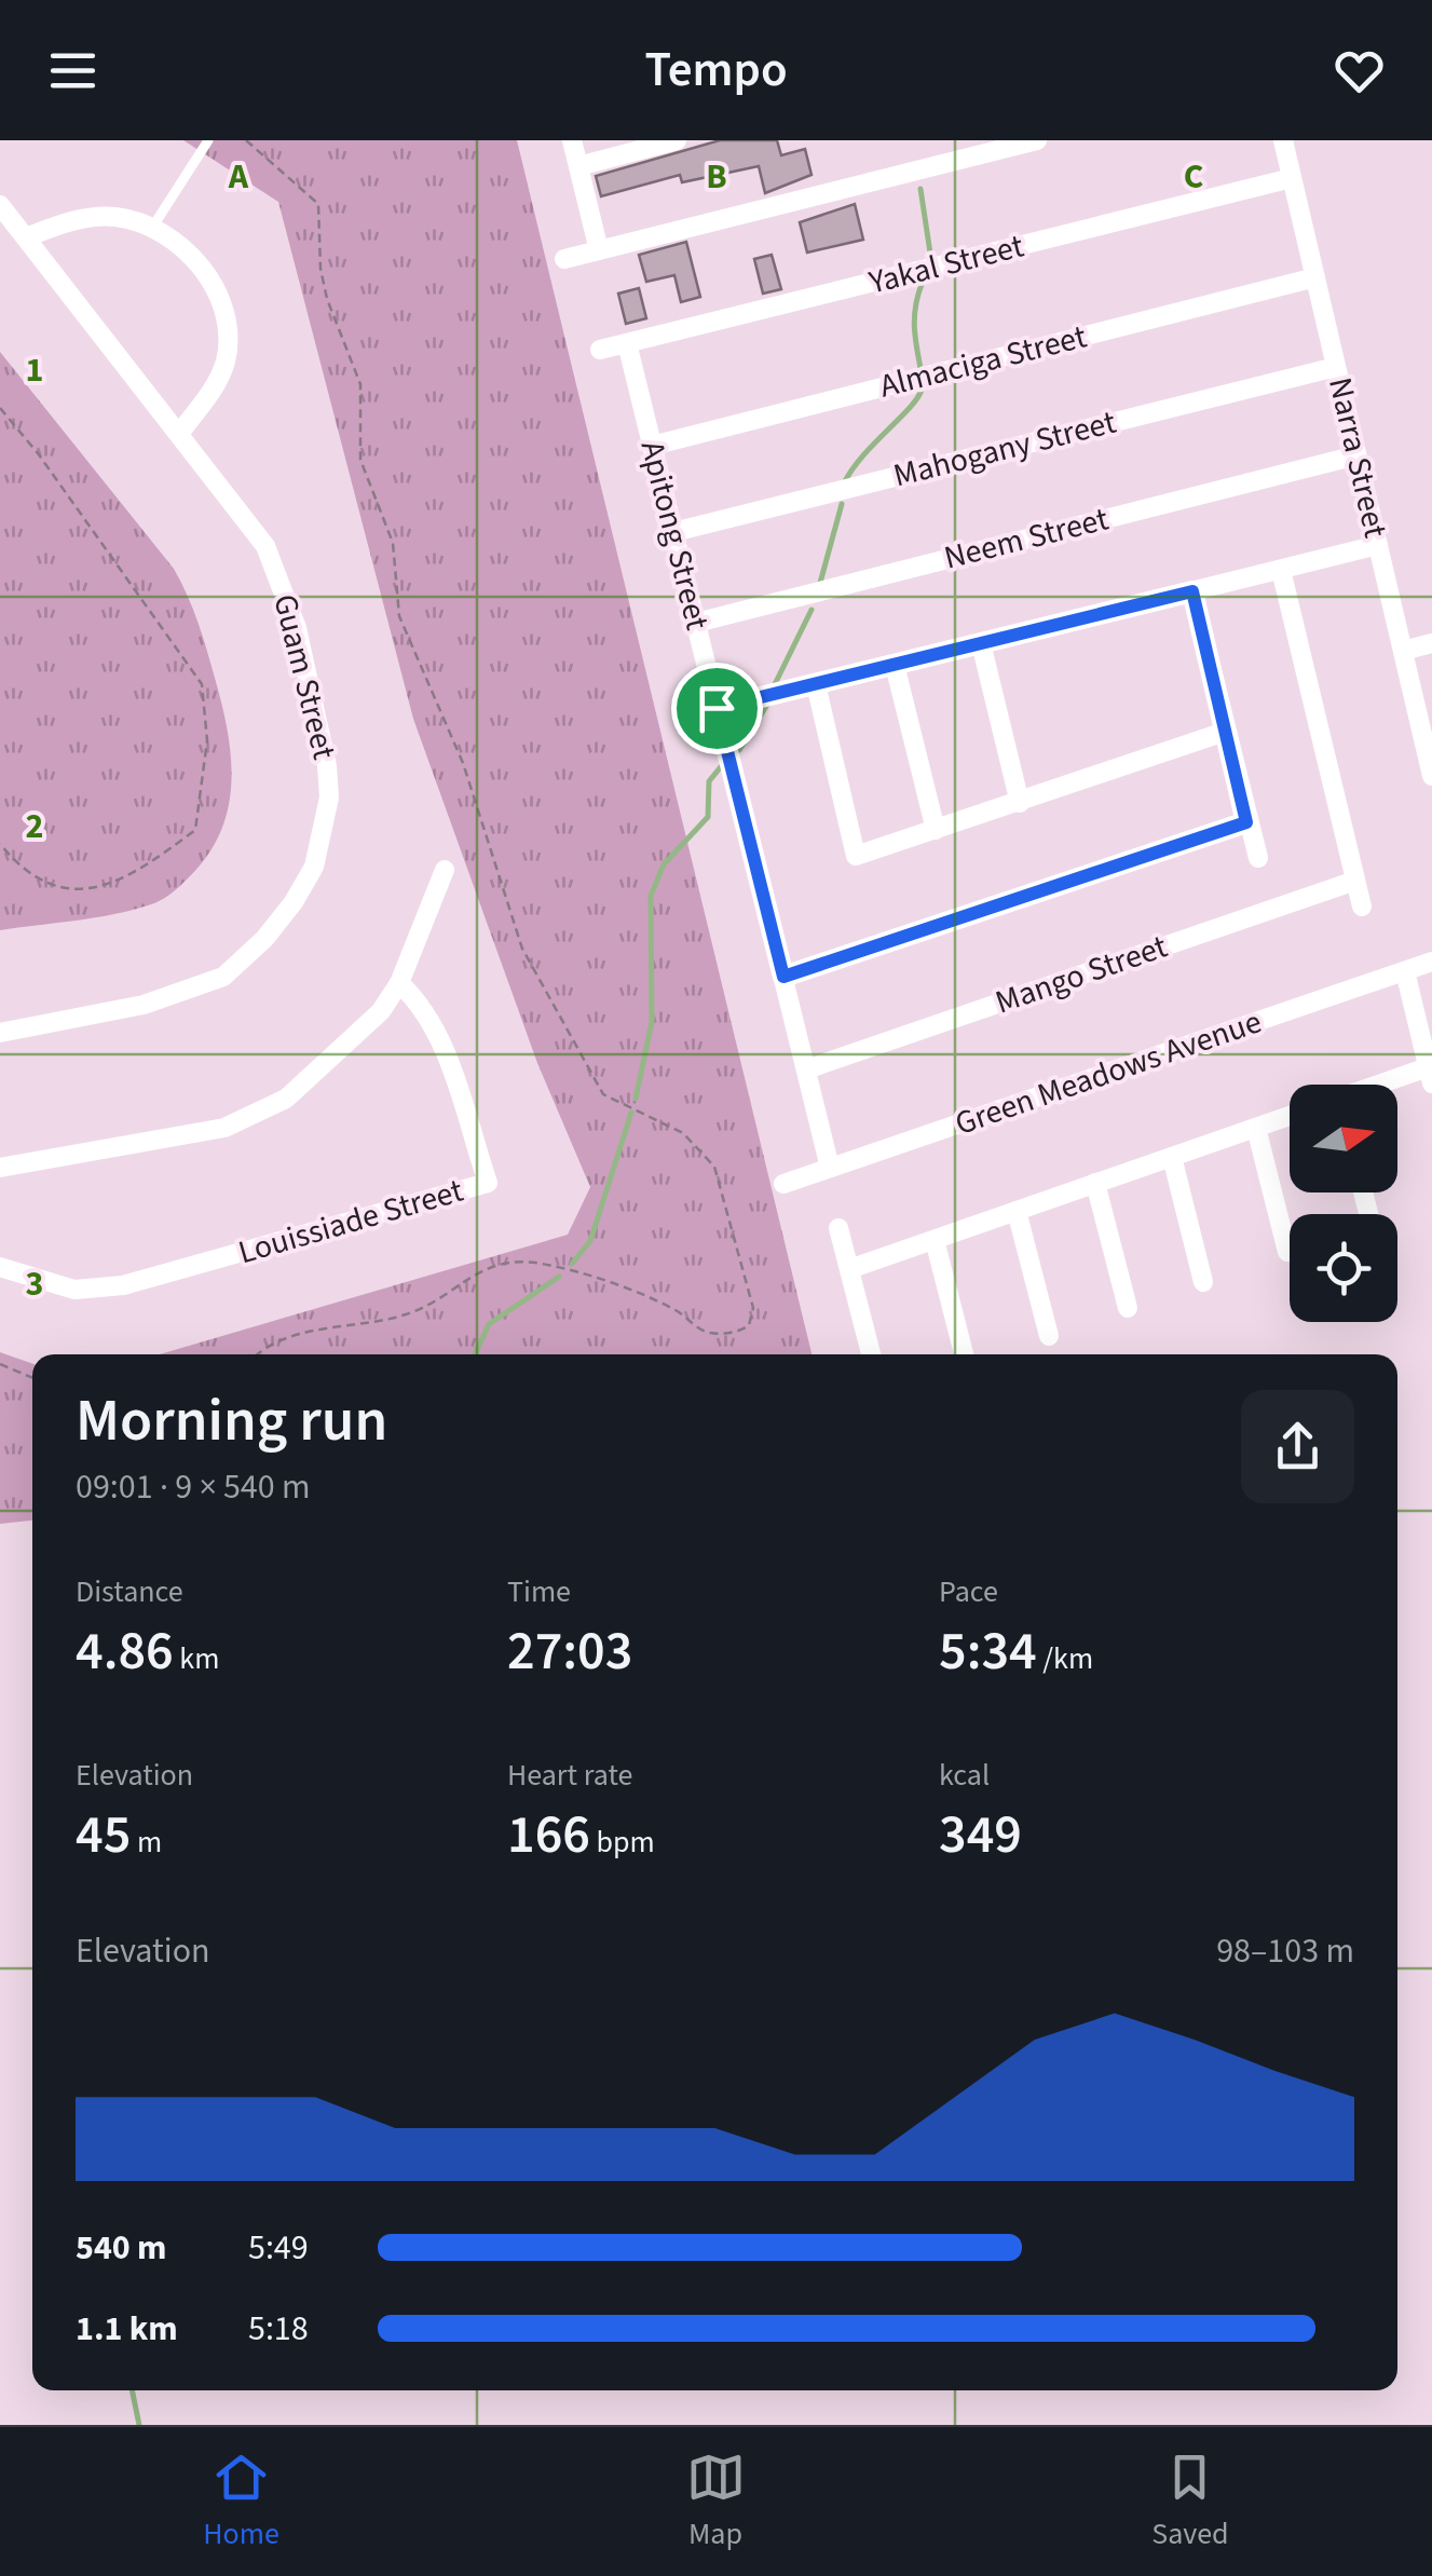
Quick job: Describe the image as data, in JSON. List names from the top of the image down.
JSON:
{
  "streets": {
    "street": [
      "Yakal Street",
      "Almaciga Street",
      "Mahogany Street",
      "Narra Street",
      "Apitong Street",
      "Neem Street",
      "Guam Street",
      "Mango Street",
      "Green Meadows Avenue",
      "Louissiade Street"
    ]
  },
  "crossings": [
    ["Yakal Street", "Narra Street"],
    ["Yakal Street", "Apitong Street"],
    ["Almaciga Street", "Narra Street"],
    ["Almaciga Street", "Apitong Street"],
    ["Mahogany Street", "Narra Street"],
    ["Mahogany Street", "Apitong Street"],
    ["Narra Street", "Neem Street"],
    ["Apitong Street", "Neem Street"],
    ["Apitong Street", "Mango Street"],
    ["Apitong Street", "Green Meadows Avenue"]
  ],
  "north": "right",
  "page": {
    "header": "Tempo",
    "heading": ["Morning run", "09:01 · 9 × 540 m"],
    "stats": [
      ["Distance", "4.86 km"],
      ["Time", "27:03"],
      ["Pace", "5:34 /km"],
      ["Elevation", "45 m"],
      ["Heart rate", "166 bpm"],
      ["kcal", "349"]
    ],
    "chart": ["Elevation", "98–103 m"],
    "list": [
      {
        "name": "540 m",
        "note": "5:49"
      },
      {
        "name": "1.1 km",
        "note": "5:18"
      }
    ],
    "tabs": ["Home", "Map", "Saved"]
  },
  "grid": {
    "columns": ["A", "B", "C"],
    "rows": ["1", "2", "3"]
  }
}
